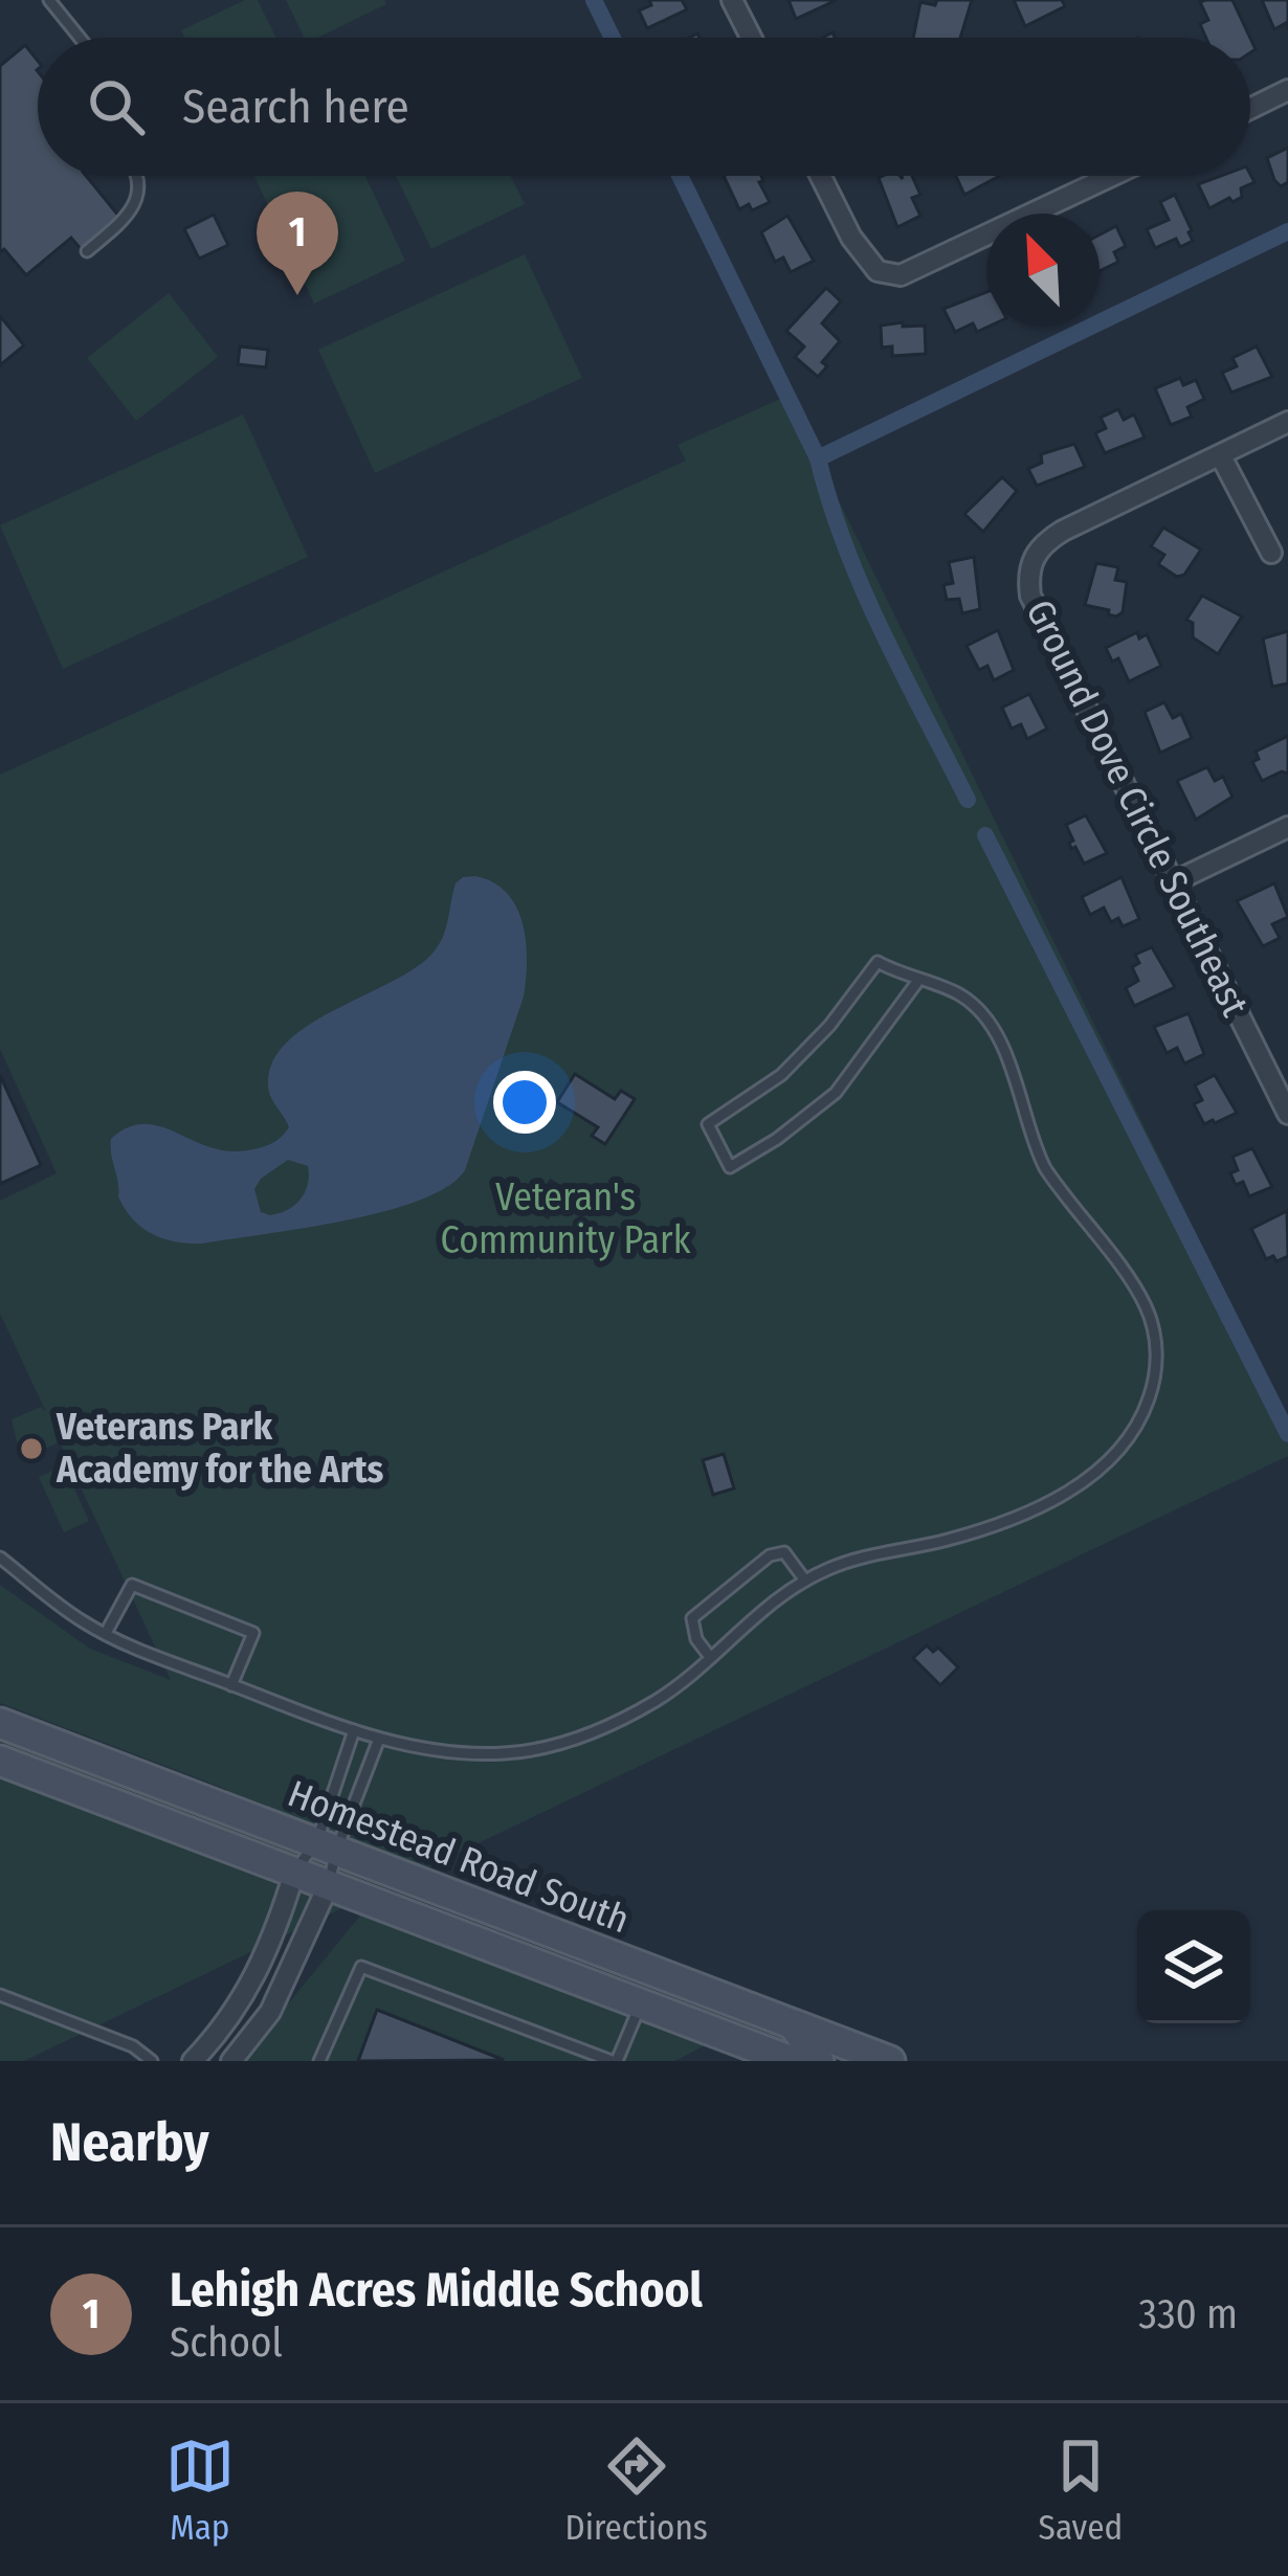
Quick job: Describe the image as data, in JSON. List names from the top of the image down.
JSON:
{
  "streets": {
    "main road": ["Homestead Road South"],
    "street": ["Ground Dove Circle Southeast"]
  },
  "parks": ["Veteran's Community Park"],
  "places": ["Veterans Park Academy for the Arts"],
  "north": "top left",
  "page": {
    "search": "Search here",
    "pins": "1",
    "heading": "Nearby",
    "list": [
      {
        "mark": "1",
        "name": "Lehigh Acres Middle School",
        "note": "School",
        "value": "330 m"
      }
    ],
    "nav": ["Map", "Directions", "Saved"]
  }
}
